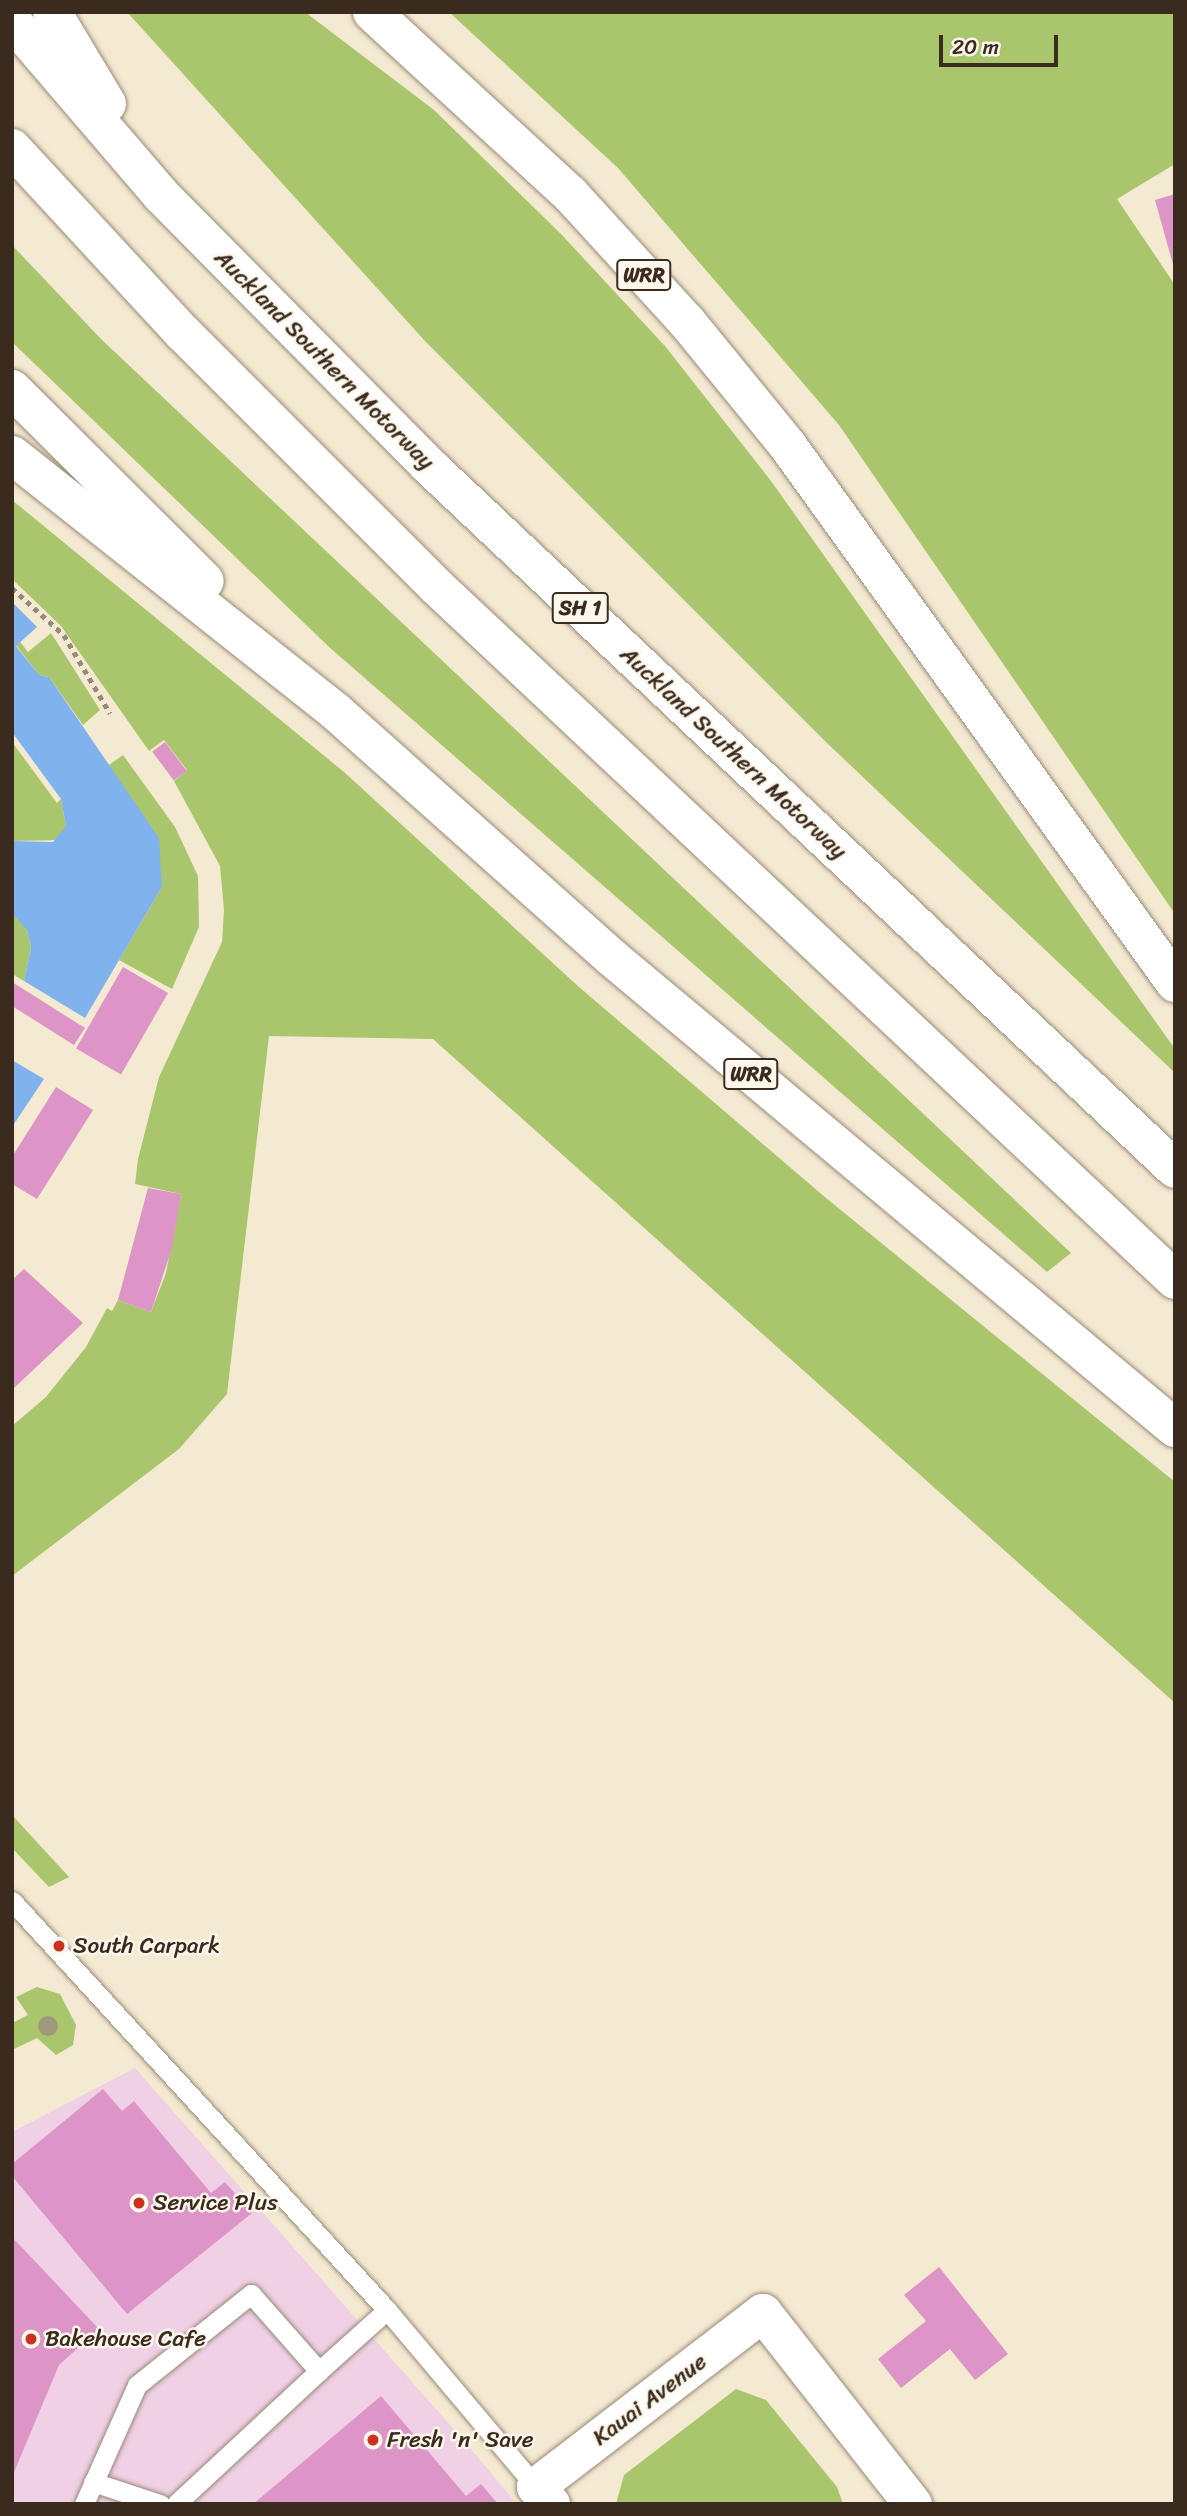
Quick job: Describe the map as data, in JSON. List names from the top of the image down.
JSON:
{
  "streets": {
    "main road": [
      "WRR",
      "Auckland Southern Motorway",
      "SH 1",
      "Kauai Avenue"
    ]
  },
  "places": [
    "South Carpark",
    "Service Plus",
    "Bakehouse Cafe",
    "Fresh 'n' Save"
  ],
  "scale_bar": "20 m"
}
